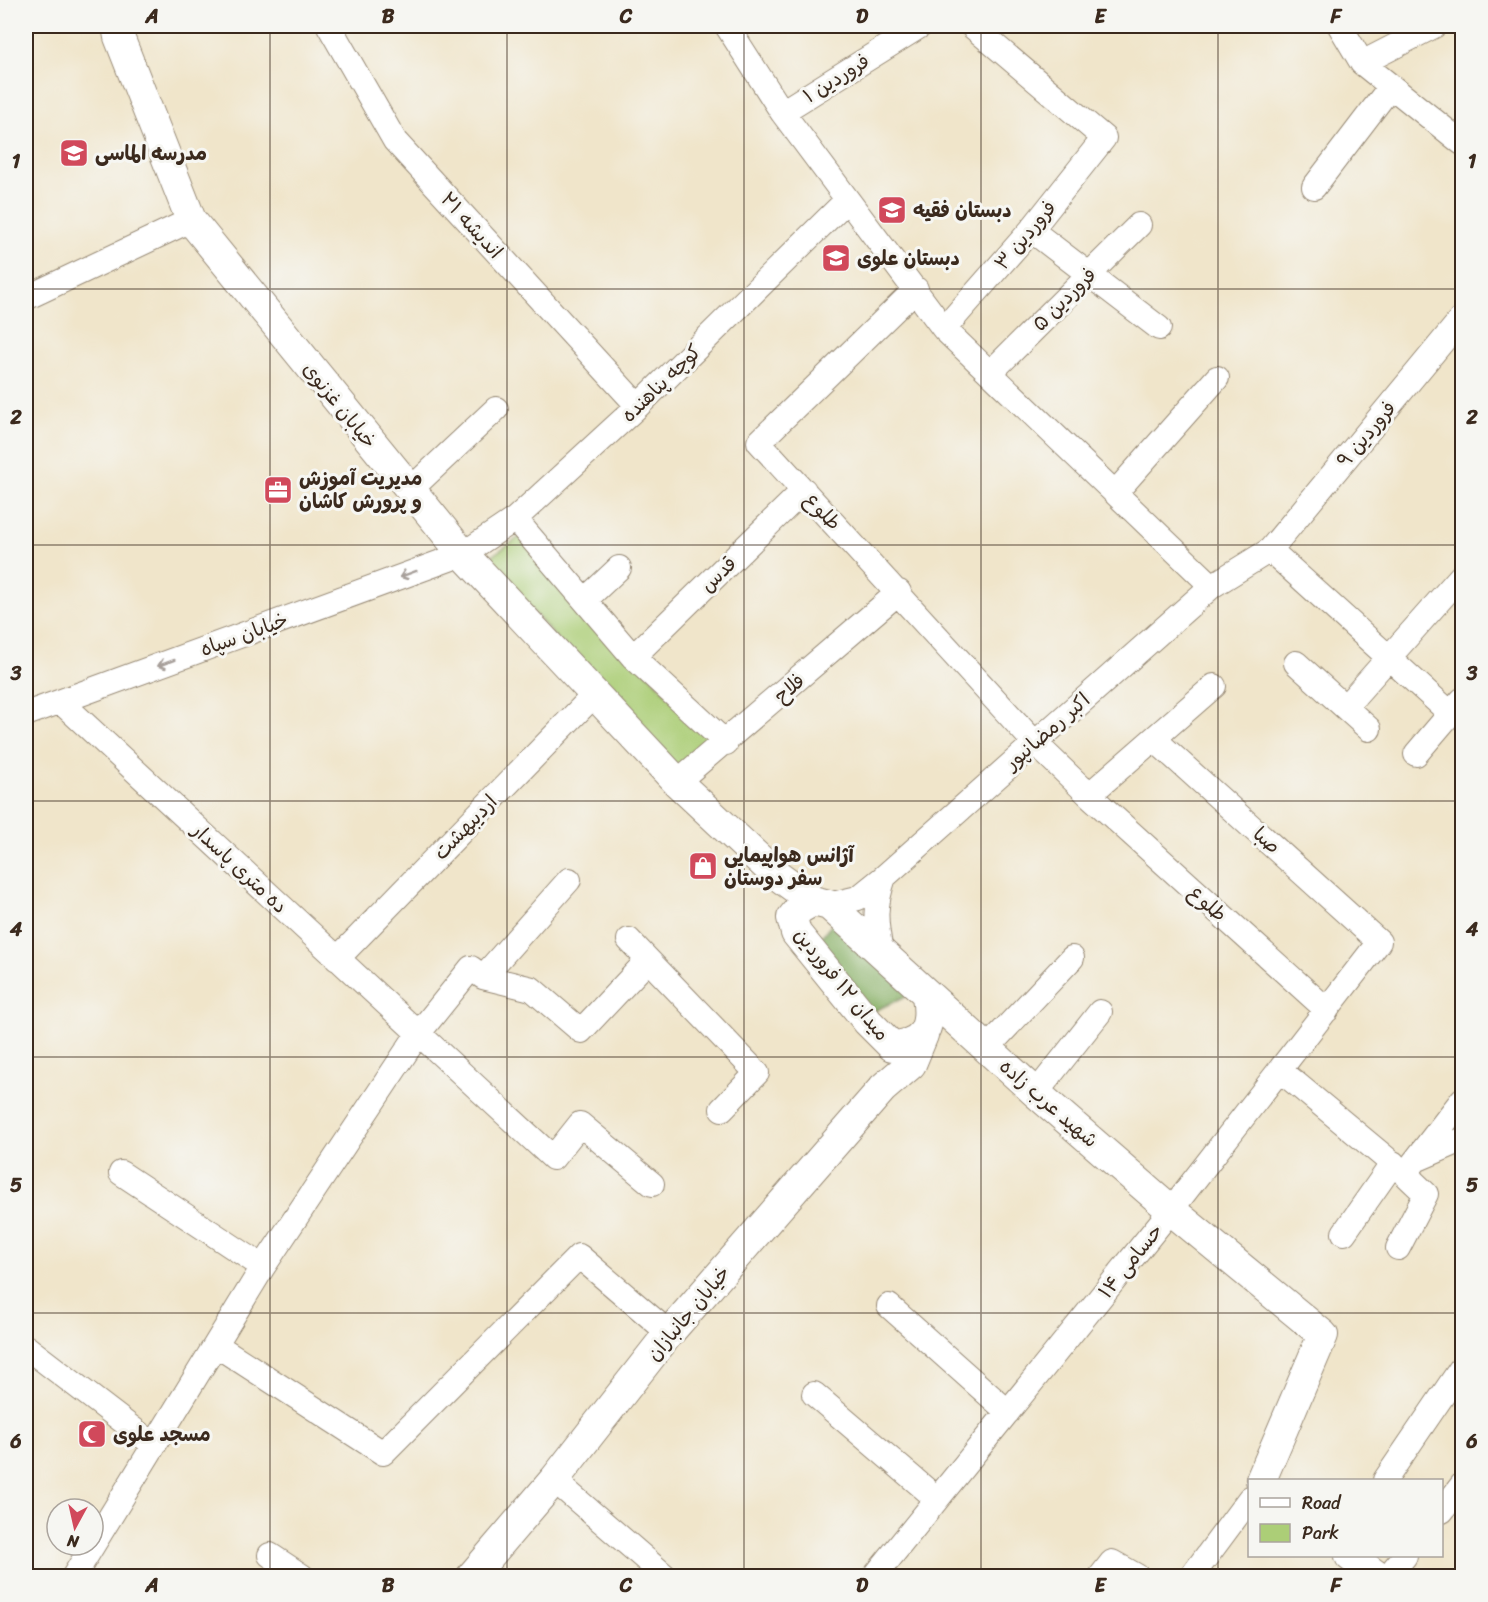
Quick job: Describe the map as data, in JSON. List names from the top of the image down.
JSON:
{
  "streets": {
    "street": [
      "فروردین ۱",
      "اندیشه ۲۱",
      "فروردین ۳",
      "فروردین ۵",
      "کوچه پناهنده",
      "خیابان غزنوی",
      "فروردین ۹",
      "طلوع",
      "قدس",
      "خیابان سپاه",
      "فلاح",
      "اکبر رمضانپور",
      "اردیبهشت",
      "صبا",
      "ده متری پاسدار",
      "میدان ۱۲ فروردین",
      "شهید عرب زاده",
      "حسامی ۱۴",
      "خیابان جانبازان"
    ]
  },
  "crossings": [
    ["اندیشه ۲۱", "کوچه پناهنده"],
    ["کوچه پناهنده", "خیابان غزنوی"],
    ["کوچه پناهنده", "خیابان سپاه"],
    ["خیابان غزنوی", "خیابان سپاه"],
    ["خیابان غزنوی", "فلاح"],
    ["خیابان غزنوی", "اکبر رمضانپور"],
    ["خیابان غزنوی", "اردیبهشت"],
    ["خیابان غزنوی", "میدان ۱۲ فروردین"],
    ["فروردین ۹", "اکبر رمضانپور"],
    ["طلوع", "قدس"],
    ["طلوع", "فلاح"],
    ["طلوع", "اکبر رمضانپور"],
    ["طلوع", "حسامی ۱۴"],
    ["خیابان سپاه", "ده متری پاسدار"],
    ["اکبر رمضانپور", "میدان ۱۲ فروردین"],
    ["اردیبهشت", "ده متری پاسدار"],
    ["صبا", "حسامی ۱۴"],
    ["میدان ۱۲ فروردین", "شهید عرب زاده"],
    ["میدان ۱۲ فروردین", "خیابان جانبازان"],
    ["شهید عرب زاده", "حسامی ۱۴"]
  ],
  "one_way": ["خیابان سپاه"],
  "places": {
    "school or university": ["مدرسه الماسی", "دبستان فقیه", "دبستان علوی"],
    "office": ["مدیریت آموزش و پرورش کاشان"],
    "shop": ["آژانس هواپیمایی سفر دوستان"],
    "mosque": ["مسجد علوی"]
  },
  "legend": ["Road", "Park"],
  "north": "bottom",
  "grid": {
    "columns": [
      "A",
      "B",
      "C",
      "D",
      "E",
      "F"
    ],
    "rows": [
      "1",
      "2",
      "3",
      "4",
      "5",
      "6"
    ]
  }
}
